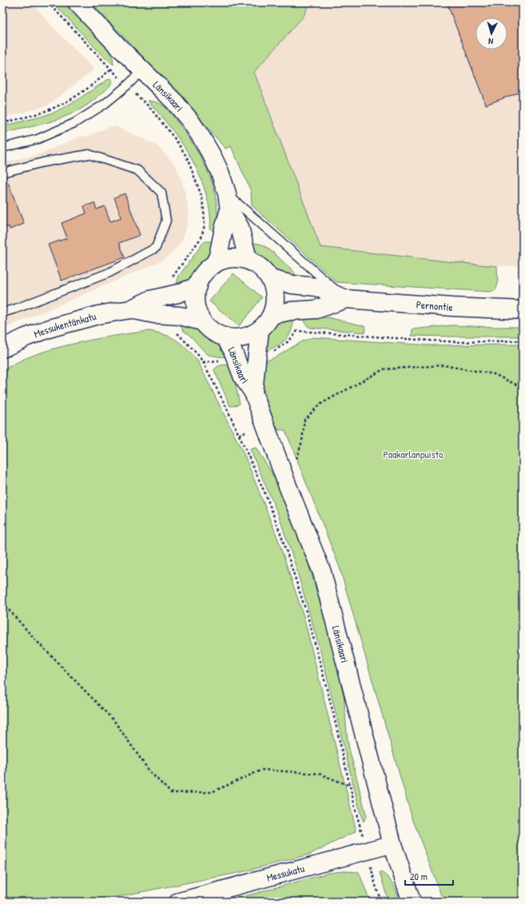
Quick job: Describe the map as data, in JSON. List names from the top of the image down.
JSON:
{
  "streets": {
    "street": [
      "Länsikaari",
      "Pernontie",
      "Messukentänkatu",
      "Messukatu"
    ]
  },
  "crossings": [
    ["Länsikaari", "Pernontie"],
    ["Länsikaari", "Messukentänkatu"],
    ["Länsikaari", "Messukatu"],
    ["Pernontie", "Messukentänkatu"]
  ],
  "parks": ["Paakarlanpuisto"],
  "scale_bar": "20 m",
  "north": "bottom"
}
